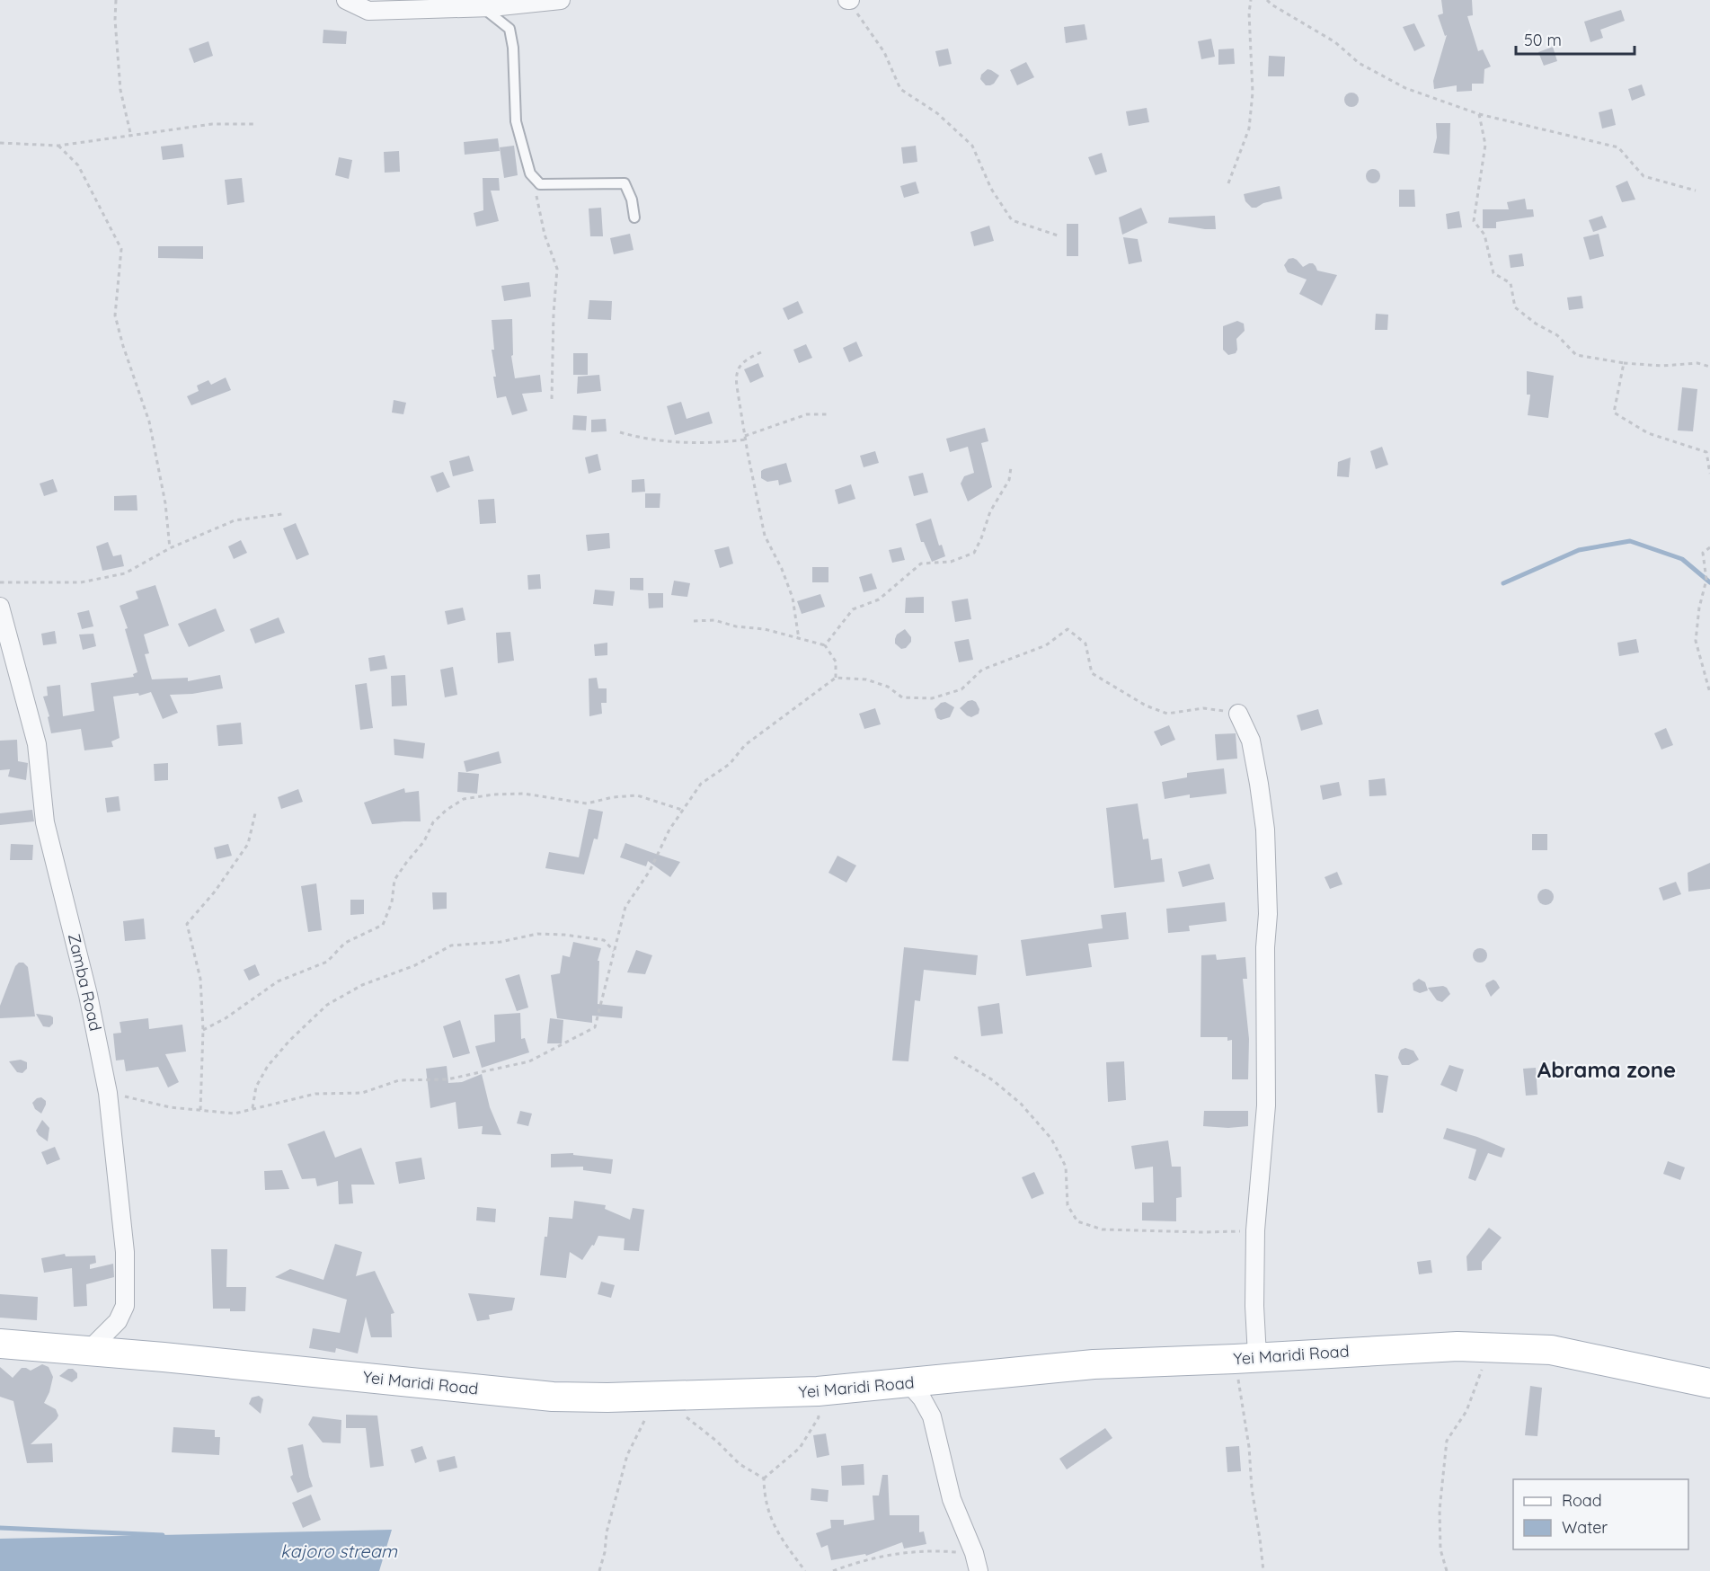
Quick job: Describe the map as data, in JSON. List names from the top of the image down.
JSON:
{
  "streets": {
    "main road": ["Yei Maridi Road"],
    "street": ["Zamba Road"]
  },
  "crossings": [
    ["Zamba Road", "Yei Maridi Road"]
  ],
  "districts": ["Abrama zone"],
  "water": ["kajoro stream"],
  "legend": ["Road", "Water"],
  "scale_bar": "50 m"
}
